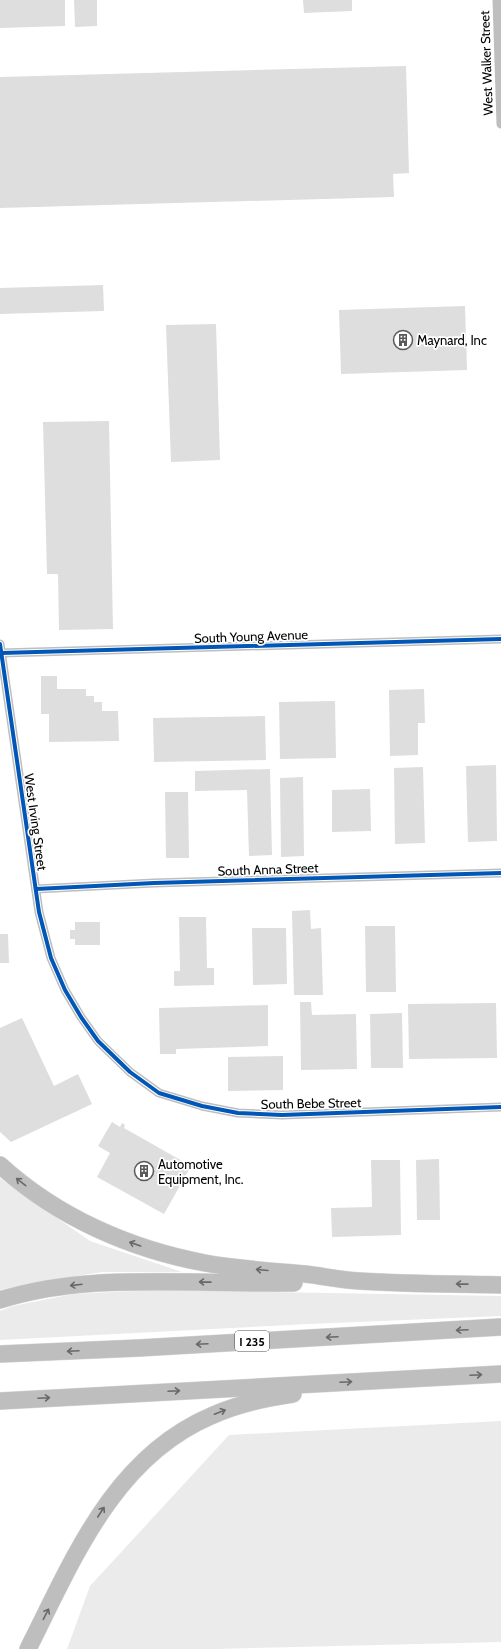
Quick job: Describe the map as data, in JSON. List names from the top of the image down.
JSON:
{
  "streets": {
    "highway": ["I 235"],
    "street": [
      "West Walker Street",
      "South Young Avenue",
      "West Irving Street",
      "South Anna Street",
      "South Bebe Street"
    ]
  },
  "crossings": [
    ["South Young Avenue", "West Irving Street"],
    ["West Irving Street", "South Anna Street"],
    ["West Irving Street", "South Bebe Street"]
  ],
  "places": {
    "building": ["Maynard, Inc", "Automotive Equipment, Inc."]
  }
}
